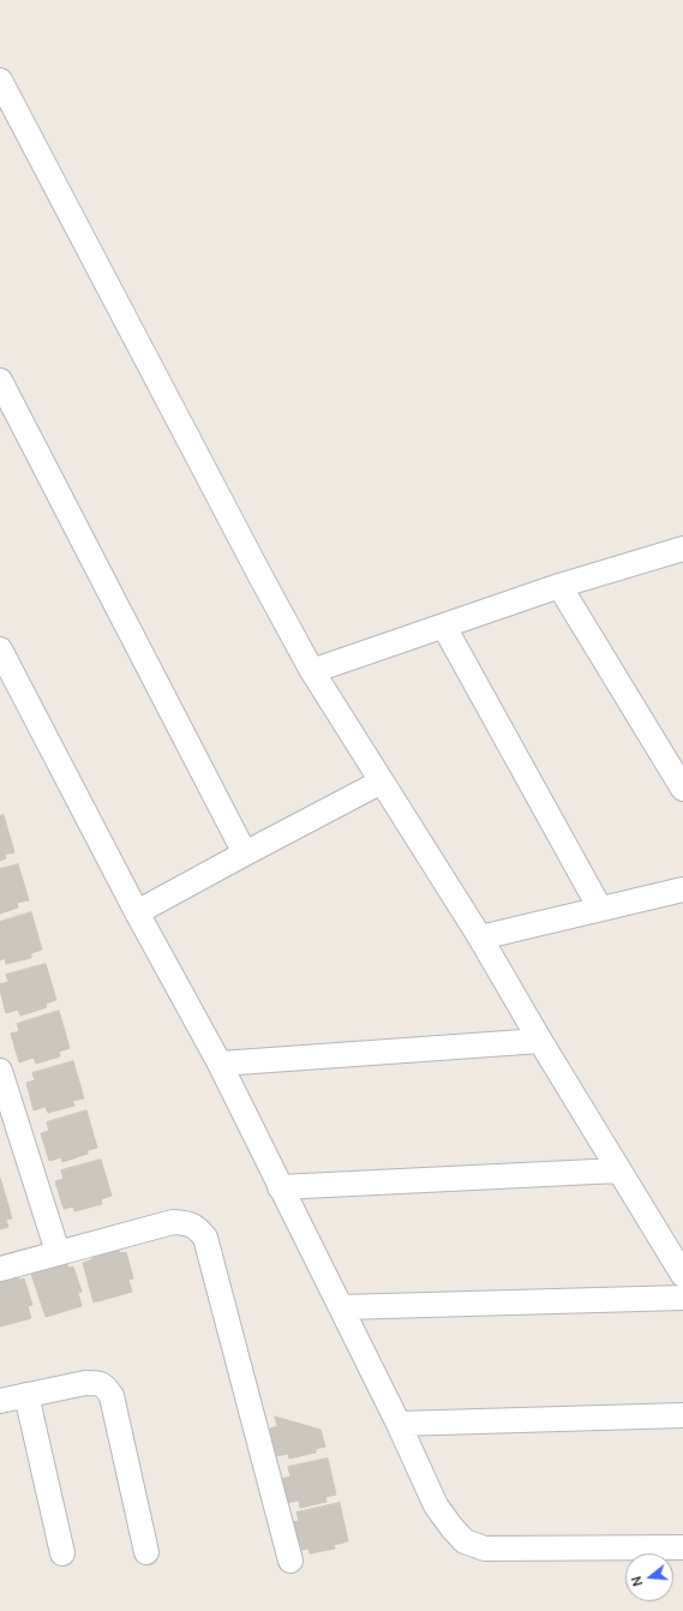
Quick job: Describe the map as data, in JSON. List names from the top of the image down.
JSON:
{
  "north": "left"
}
